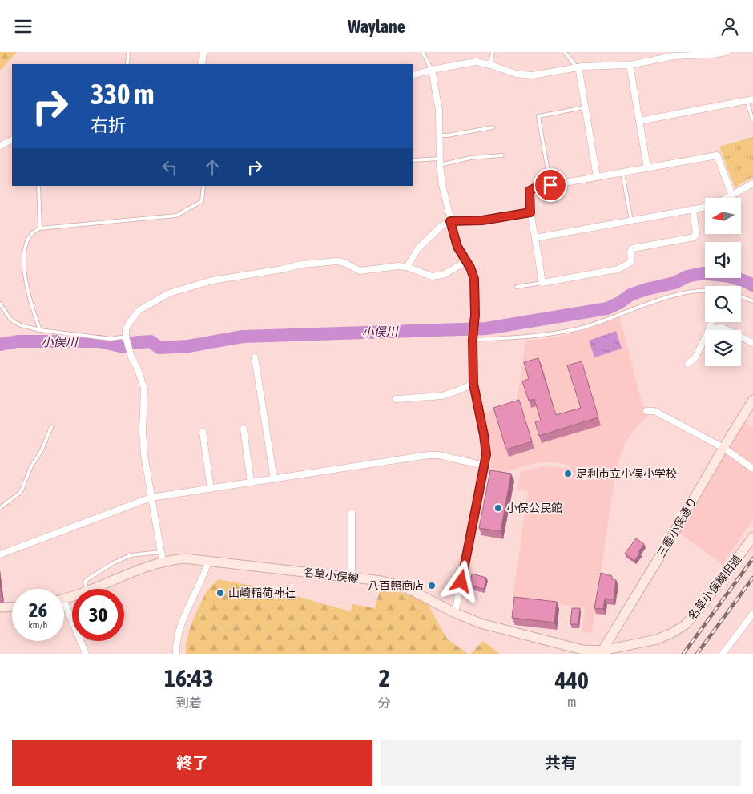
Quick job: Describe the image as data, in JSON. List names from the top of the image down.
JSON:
{
  "streets": {
    "main road": ["三重小俣通り", "名草小俣線", "名草小俣線旧道"]
  },
  "crossings": [
    ["三重小俣通り", "名草小俣線"],
    ["三重小俣通り", "名草小俣線旧道"],
    ["名草小俣線", "名草小俣線旧道"]
  ],
  "water": ["小俣川"],
  "places": [
    "足利市立小俣小学校",
    "小俣公民館",
    "八百照商店",
    "山崎稲荷神社"
  ],
  "north": "left",
  "page": {
    "header": "Waylane",
    "turn": ["330 m", "右折"],
    "speed": "26 km/h",
    "limit": "30",
    "eta": [
      "16:43",
      "到着",
      "2",
      "分",
      "440",
      "m"
    ],
    "buttons": ["終了", "共有"]
  }
}
